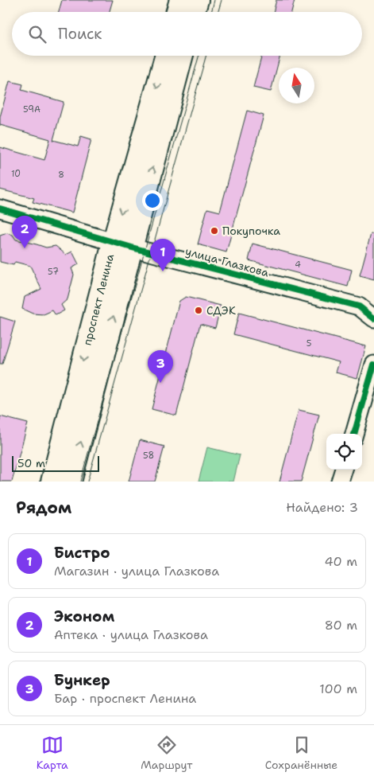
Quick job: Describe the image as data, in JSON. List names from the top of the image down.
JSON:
{
  "streets": {
    "main road": ["проспект Ленина"],
    "street": ["улица Глазкова"]
  },
  "crossings": [
    ["улица Глазкова", "проспект Ленина"]
  ],
  "places": ["Покупочка", "СДЭК"],
  "house_numbers": [
    "59А",
    "10",
    "8",
    "4",
    "57",
    "5",
    "58"
  ],
  "scale_bar": "50 m",
  "north": "top",
  "page": {
    "search": "Поиск",
    "pins": ["2", "1", "3"],
    "scale": "50 m",
    "heading": ["Рядом", "Найдено: 3"],
    "list": [
      {
        "mark": "1",
        "name": "Бистро",
        "note": "Магазин · улица Глазкова",
        "value": "40 m"
      },
      {
        "mark": "2",
        "name": "Эконом",
        "note": "Аптека · улица Глазкова",
        "value": "80 m"
      },
      {
        "mark": "3",
        "name": "Бункер",
        "note": "Бар · проспект Ленина",
        "value": "100 m"
      }
    ],
    "nav": ["Карта", "Маршрут", "Сохранённые"]
  }
}
